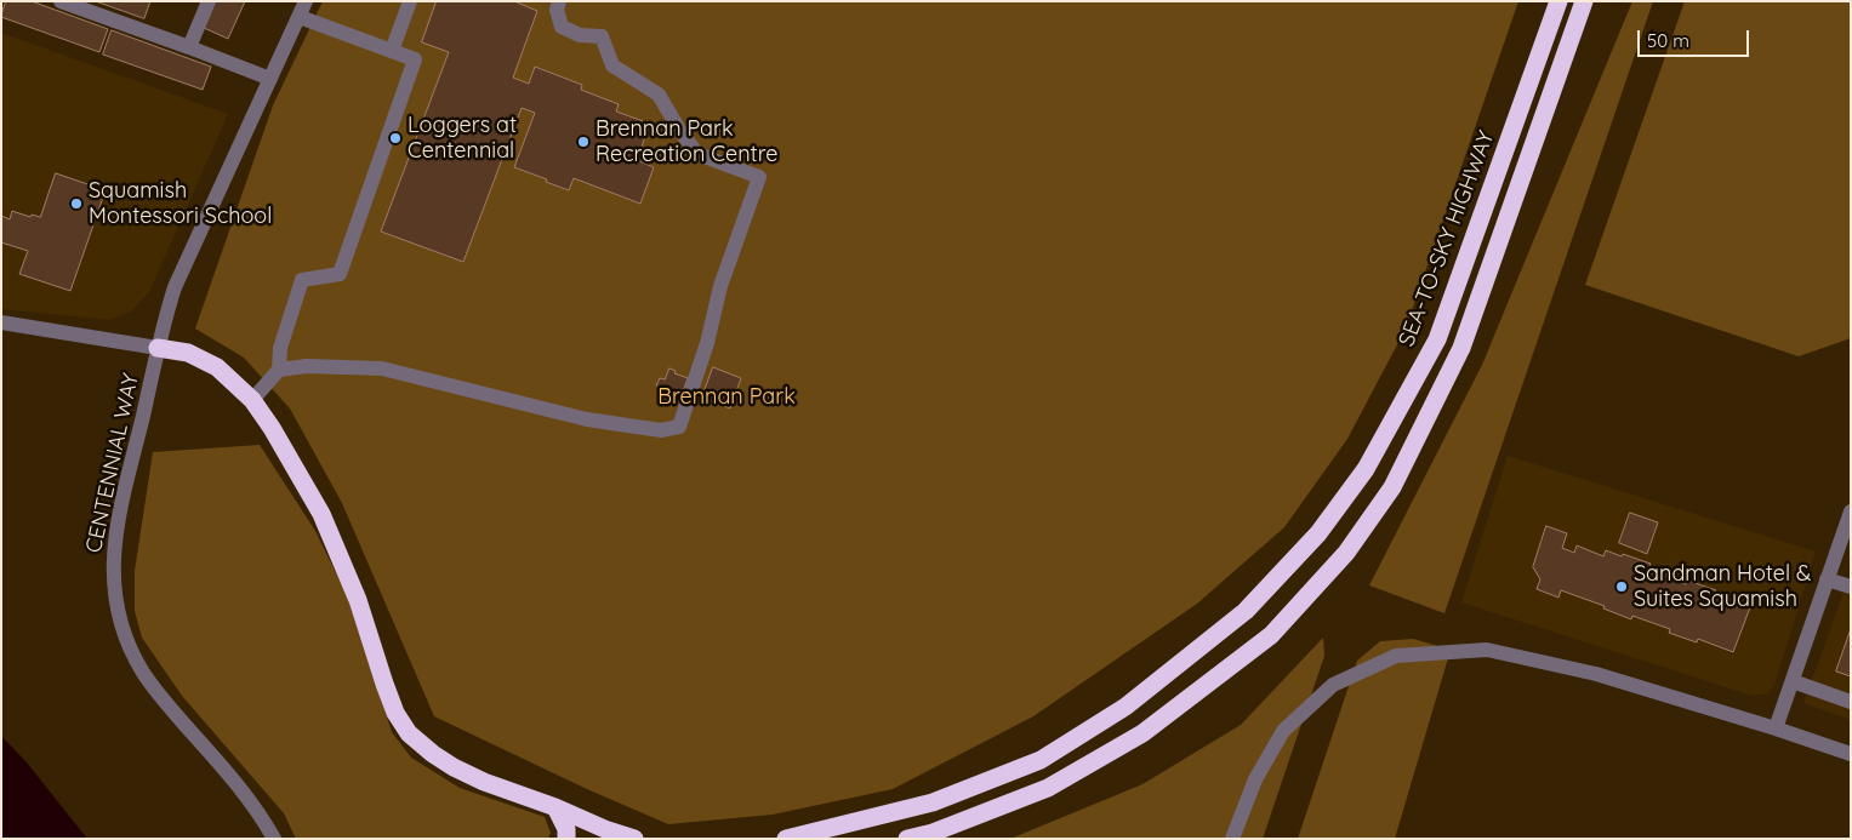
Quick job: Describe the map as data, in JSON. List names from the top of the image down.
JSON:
{
  "streets": {
    "highway": ["SEA-TO-SKY HIGHWAY"],
    "street": ["CENTENNIAL WAY"]
  },
  "parks": ["Brennan Park"],
  "places": [
    "Loggers at Centennial",
    "Brennan Park Recreation Centre",
    "Squamish Montessori School",
    "Sandman Hotel & Suites Squamish"
  ],
  "scale_bar": "50 m"
}
